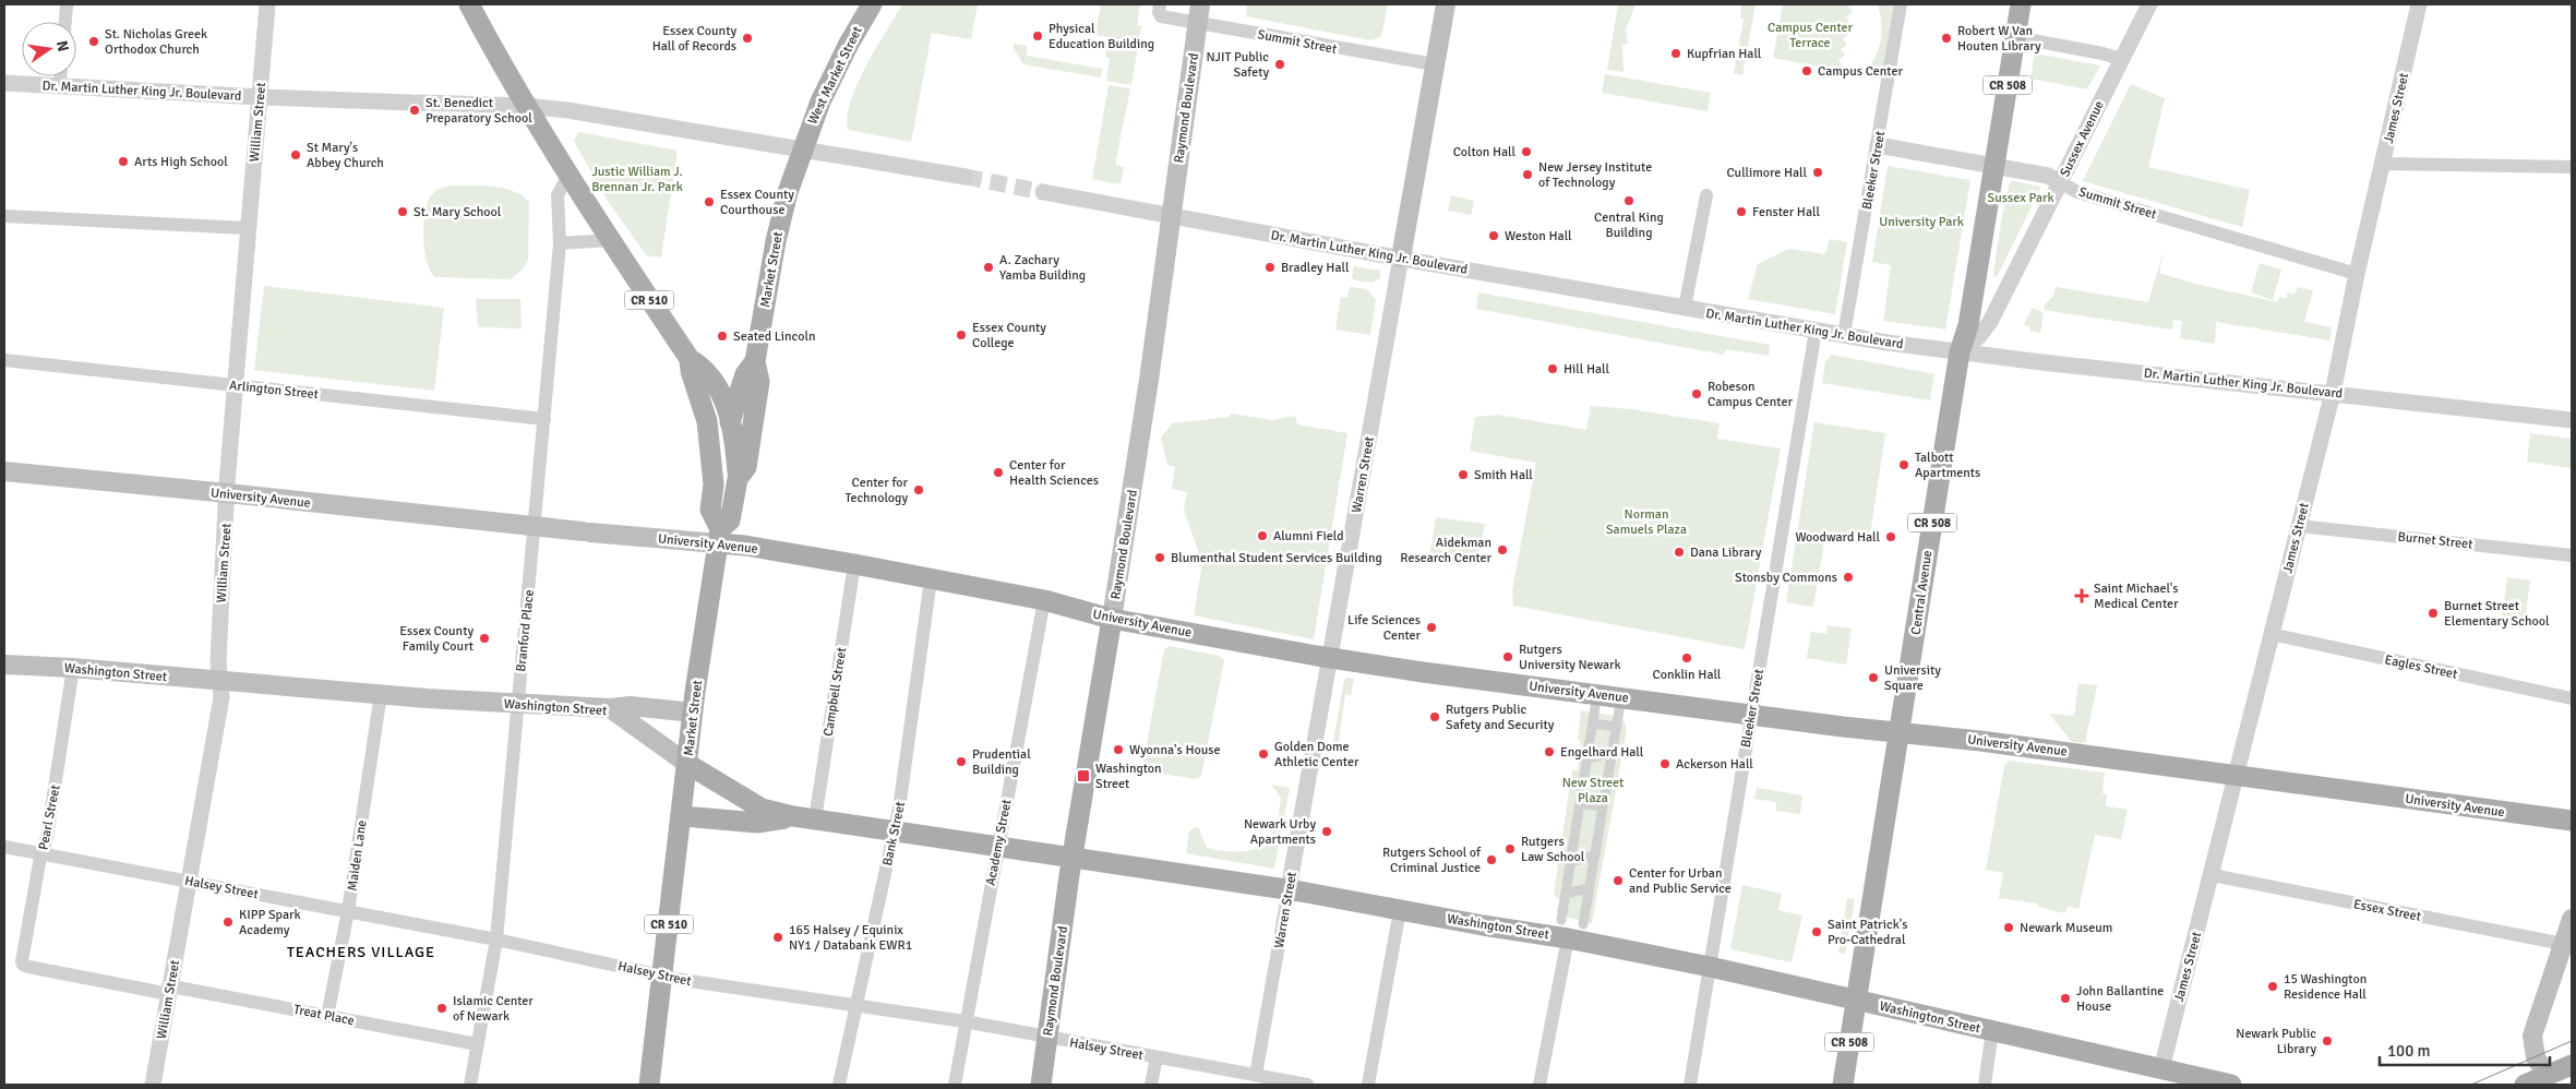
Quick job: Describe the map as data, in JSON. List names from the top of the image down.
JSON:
{
  "streets": {
    "main road": [
      "West Market Street",
      "CR 508",
      "Raymond Boulevard",
      "Market Street",
      "CR 510",
      "Warren Street",
      "University Avenue",
      "Central Avenue",
      "Washington Street"
    ],
    "street": [
      "Summit Street",
      "Dr. Martin Luther King Jr. Boulevard",
      "James Street",
      "William Street",
      "Sussex Avenue",
      "Bleeker Street",
      "Arlington Street",
      "Burnet Street",
      "Branford Place",
      "Eagles Street",
      "Campbell Street",
      "Pearl Street",
      "Bank Street",
      "Academy Street",
      "Maiden Lane",
      "Halsey Street",
      "Essex Street",
      "Treat Place"
    ]
  },
  "crossings": [
    ["Summit Street", "James Street"],
    ["Summit Street", "Sussex Avenue"],
    ["Summit Street", "Bleeker Street"],
    ["Summit Street", "Warren Street"],
    ["Summit Street", "Central Avenue"],
    ["West Market Street", "Dr. Martin Luther King Jr. Boulevard"],
    ["West Market Street", "Market Street"],
    ["Dr. Martin Luther King Jr. Boulevard", "James Street"],
    ["Dr. Martin Luther King Jr. Boulevard", "William Street"],
    ["Dr. Martin Luther King Jr. Boulevard", "Sussex Avenue"],
    ["Dr. Martin Luther King Jr. Boulevard", "Bleeker Street"],
    ["Dr. Martin Luther King Jr. Boulevard", "Market Street"],
    ["Dr. Martin Luther King Jr. Boulevard", "CR 510"],
    ["Dr. Martin Luther King Jr. Boulevard", "Warren Street"],
    ["Dr. Martin Luther King Jr. Boulevard", "Central Avenue"],
    ["Raymond Boulevard", "University Avenue"],
    ["Raymond Boulevard", "Washington Street"],
    ["Raymond Boulevard", "Halsey Street"],
    ["James Street", "University Avenue"],
    ["James Street", "Burnet Street"],
    ["James Street", "Eagles Street"],
    ["James Street", "Washington Street"],
    ["James Street", "Essex Street"],
    ["William Street", "Arlington Street"],
    ["William Street", "University Avenue"],
    ["William Street", "Washington Street"],
    ["William Street", "Halsey Street"],
    ["William Street", "Treat Place"],
    ["Sussex Avenue", "Central Avenue"],
    ["Bleeker Street", "University Avenue"],
    ["Bleeker Street", "Washington Street"],
    ["Market Street", "CR 510"],
    ["Market Street", "University Avenue"],
    ["Market Street", "Washington Street"],
    ["Market Street", "Halsey Street"],
    ["CR 510", "University Avenue"],
    ["CR 510", "Branford Place"],
    ["Arlington Street", "Branford Place"],
    ["Warren Street", "University Avenue"],
    ["Warren Street", "Washington Street"],
    ["Warren Street", "Halsey Street"],
    ["University Avenue", "Central Avenue"],
    ["University Avenue", "Branford Place"],
    ["University Avenue", "Campbell Street"],
    ["University Avenue", "Bank Street"],
    ["University Avenue", "Academy Street"],
    ["Central Avenue", "Washington Street"],
    ["Branford Place", "Washington Street"],
    ["Branford Place", "Halsey Street"],
    ["Branford Place", "Treat Place"],
    ["Washington Street", "Campbell Street"],
    ["Washington Street", "Pearl Street"],
    ["Washington Street", "Bank Street"],
    ["Washington Street", "Academy Street"],
    ["Washington Street", "Maiden Lane"],
    ["Pearl Street", "Halsey Street"],
    ["Pearl Street", "Treat Place"],
    ["Bank Street", "Halsey Street"],
    ["Academy Street", "Halsey Street"],
    ["Maiden Lane", "Halsey Street"],
    ["Maiden Lane", "Treat Place"]
  ],
  "districts": ["TEACHERS VILLAGE"],
  "parks": [
    "Campus Center Terrace",
    "Justic William J. Brennan Jr. Park",
    "Sussex Park",
    "University Park",
    "Norman Samuels Plaza",
    "New Street Plaza"
  ],
  "places": {
    "other": [
      "Physical Education Building",
      "Essex County Hall of Records",
      "Robert W Van Houten Library",
      "St. Nicholas Greek Orthodox Church",
      "Kupfrian Hall",
      "NJIT Public Safety",
      "Campus Center",
      "St. Benedict Preparatory School",
      "Colton Hall",
      "St Mary's Abbey Church",
      "Arts High School",
      "Cullimore Hall",
      "New Jersey Institute of Technology",
      "Central King Building",
      "Essex County Courthouse",
      "St. Mary School",
      "Fenster Hall",
      "Weston Hall",
      "A. Zachary Yamba Building",
      "Bradley Hall",
      "Essex County College",
      "Seated Lincoln",
      "Hill Hall",
      "Robeson Campus Center",
      "Talbott Apartments",
      "Center for Health Sciences",
      "Smith Hall",
      "Center for Technology",
      "Alumni Field",
      "Woodward Hall",
      "Aidekman Research Center",
      "Dana Library",
      "Blumenthal Student Services Building",
      "Stonsby Commons",
      "Burnet Street Elementary School",
      "Life Sciences Center",
      "Essex County Family Court",
      "Rutgers University Newark",
      "Conklin Hall",
      "University Square",
      "Rutgers Public Safety and Security",
      "Wyonna's House",
      "Engelhard Hall",
      "Golden Dome Athletic Center",
      "Prudential Building",
      "Ackerson Hall",
      "Newark Urby Apartments",
      "Rutgers Law School",
      "Rutgers School of Criminal Justice",
      "Center for Urban and Public Service",
      "KIPP Spark Academy",
      "Newark Museum",
      "Saint Patrick's Pro-Cathedral",
      "165 Halsey / Equinix NY1 / Databank EWR1",
      "15 Washington Residence Hall",
      "John Ballantine House",
      "Islamic Center of Newark",
      "Newark Public Library"
    ],
    "health": ["Saint Michael's Medical Center"],
    "transit": ["Washington Street"]
  },
  "scale_bar": "100 m",
  "north": "right"
}
